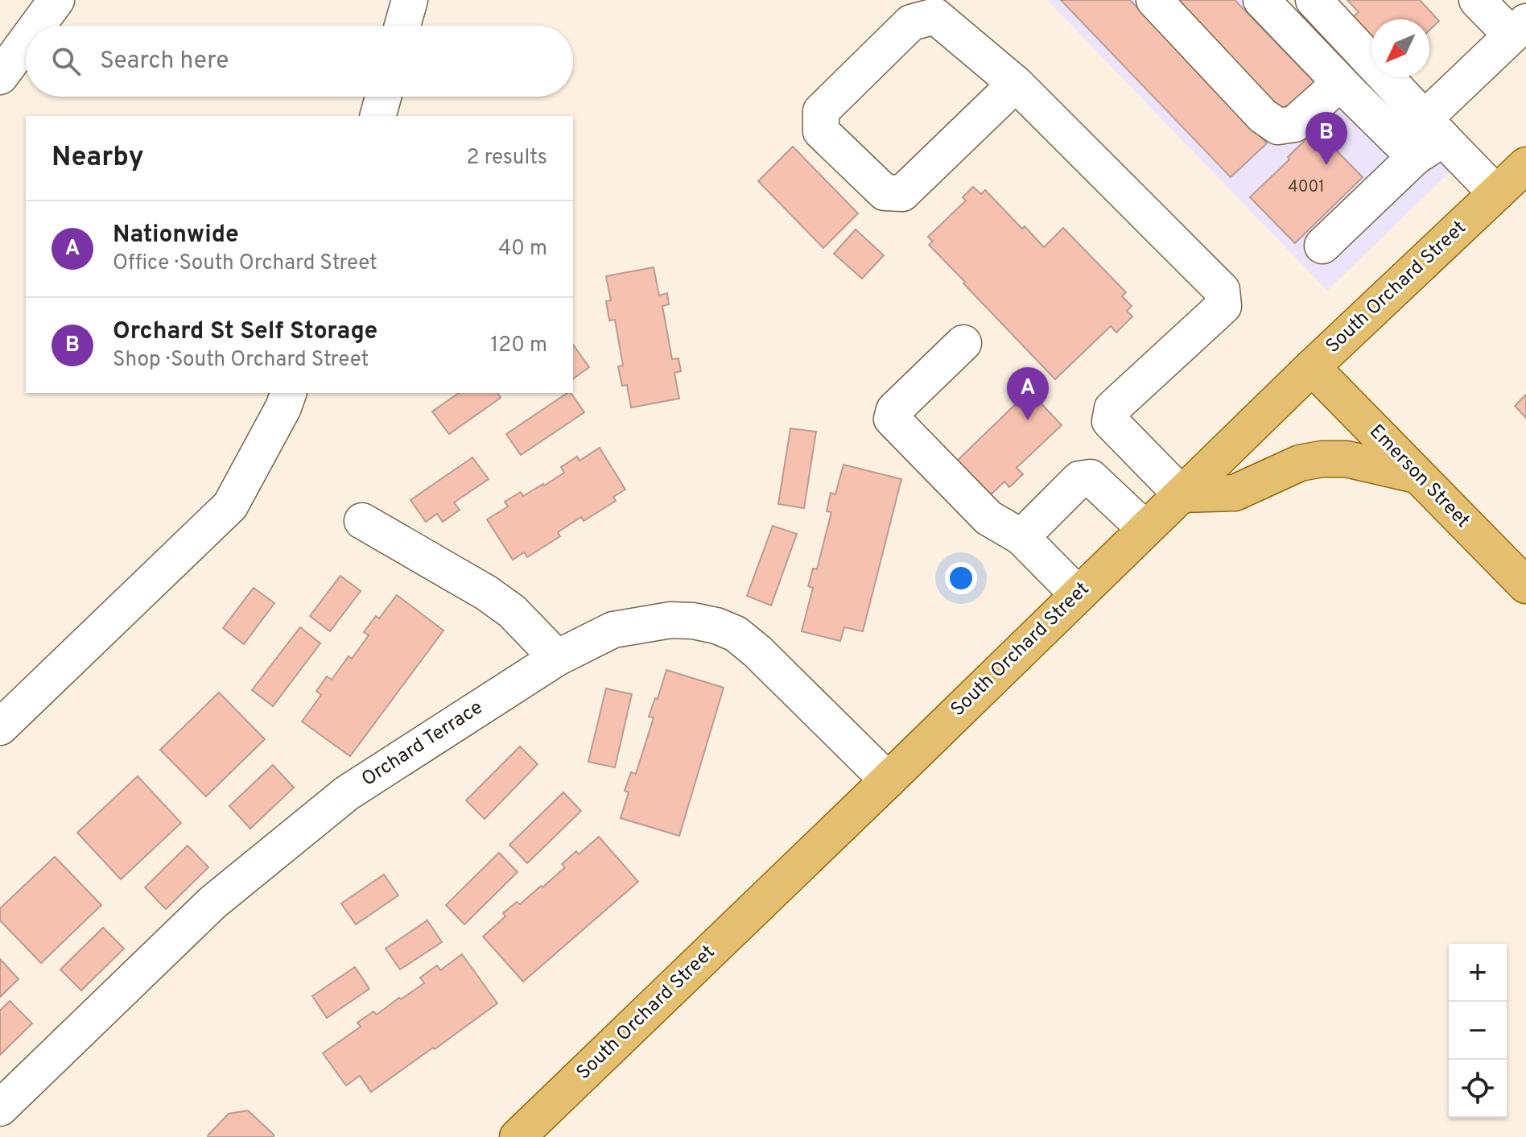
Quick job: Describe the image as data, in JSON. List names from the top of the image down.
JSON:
{
  "streets": {
    "main road": ["South Orchard Street", "Emerson Street"],
    "street": ["Orchard Terrace"]
  },
  "crossings": [
    ["South Orchard Street", "Emerson Street"],
    ["South Orchard Street", "Orchard Terrace"]
  ],
  "house_numbers": ["4001"],
  "north": "bottom left",
  "page": {
    "search": "Search here",
    "pins": ["B", "A"],
    "heading": ["Nearby", "2 results"],
    "list": [
      {
        "mark": "A",
        "name": "Nationwide",
        "note": "Office · South Orchard Street",
        "value": "40 m"
      },
      {
        "mark": "B",
        "name": "Orchard St Self Storage",
        "note": "Shop · South Orchard Street",
        "value": "120 m"
      }
    ],
    "map_buttons": ["+", "−"]
  }
}
